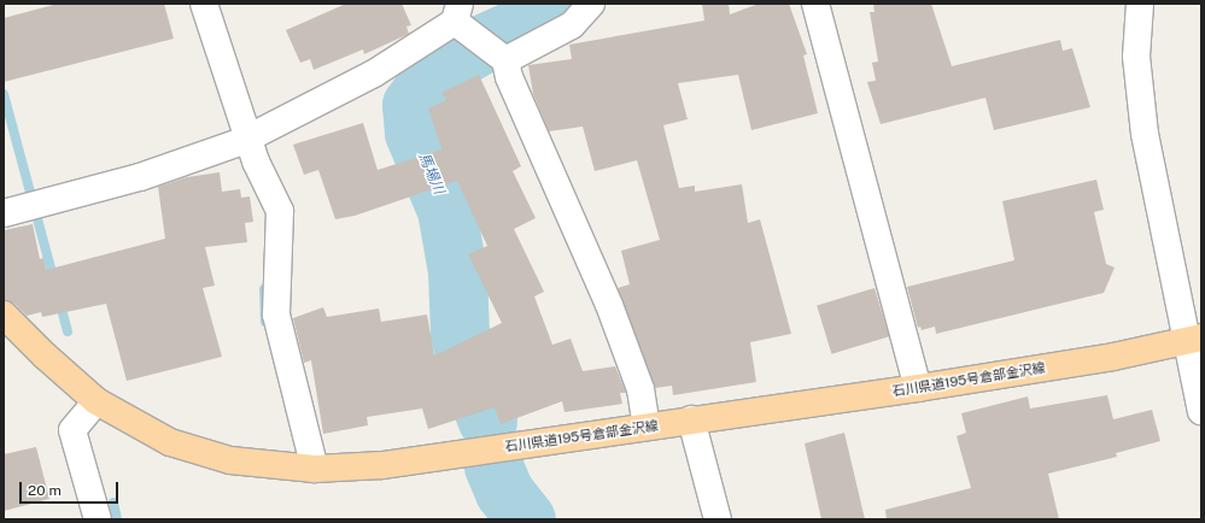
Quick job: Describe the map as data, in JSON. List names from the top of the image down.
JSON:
{
  "streets": {
    "main road": ["石川県道195号倉部金沢線"]
  },
  "water": ["馬場川"],
  "scale_bar": "20 m"
}
